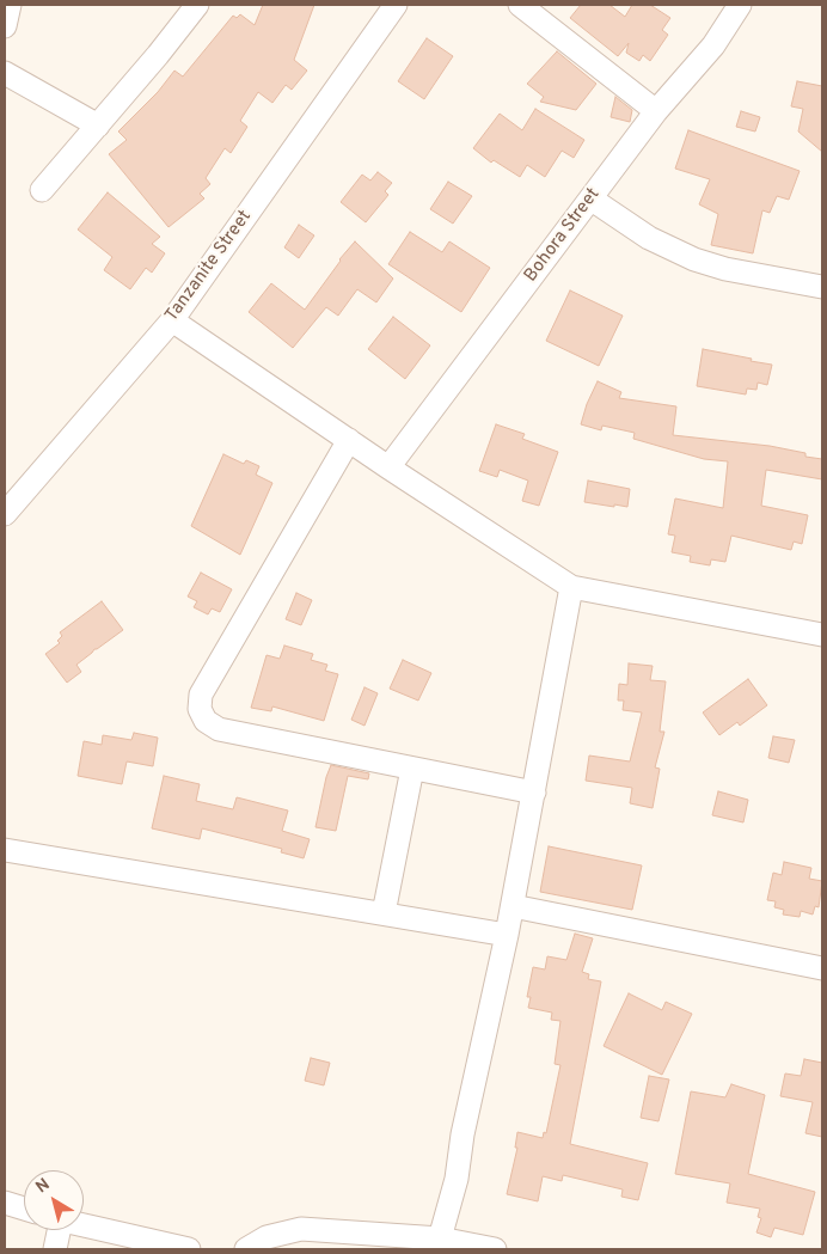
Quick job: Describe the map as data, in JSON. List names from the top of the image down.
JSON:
{
  "streets": {
    "street": ["Bohora Street", "Tanzanite Street"]
  },
  "north": "top left"
}
